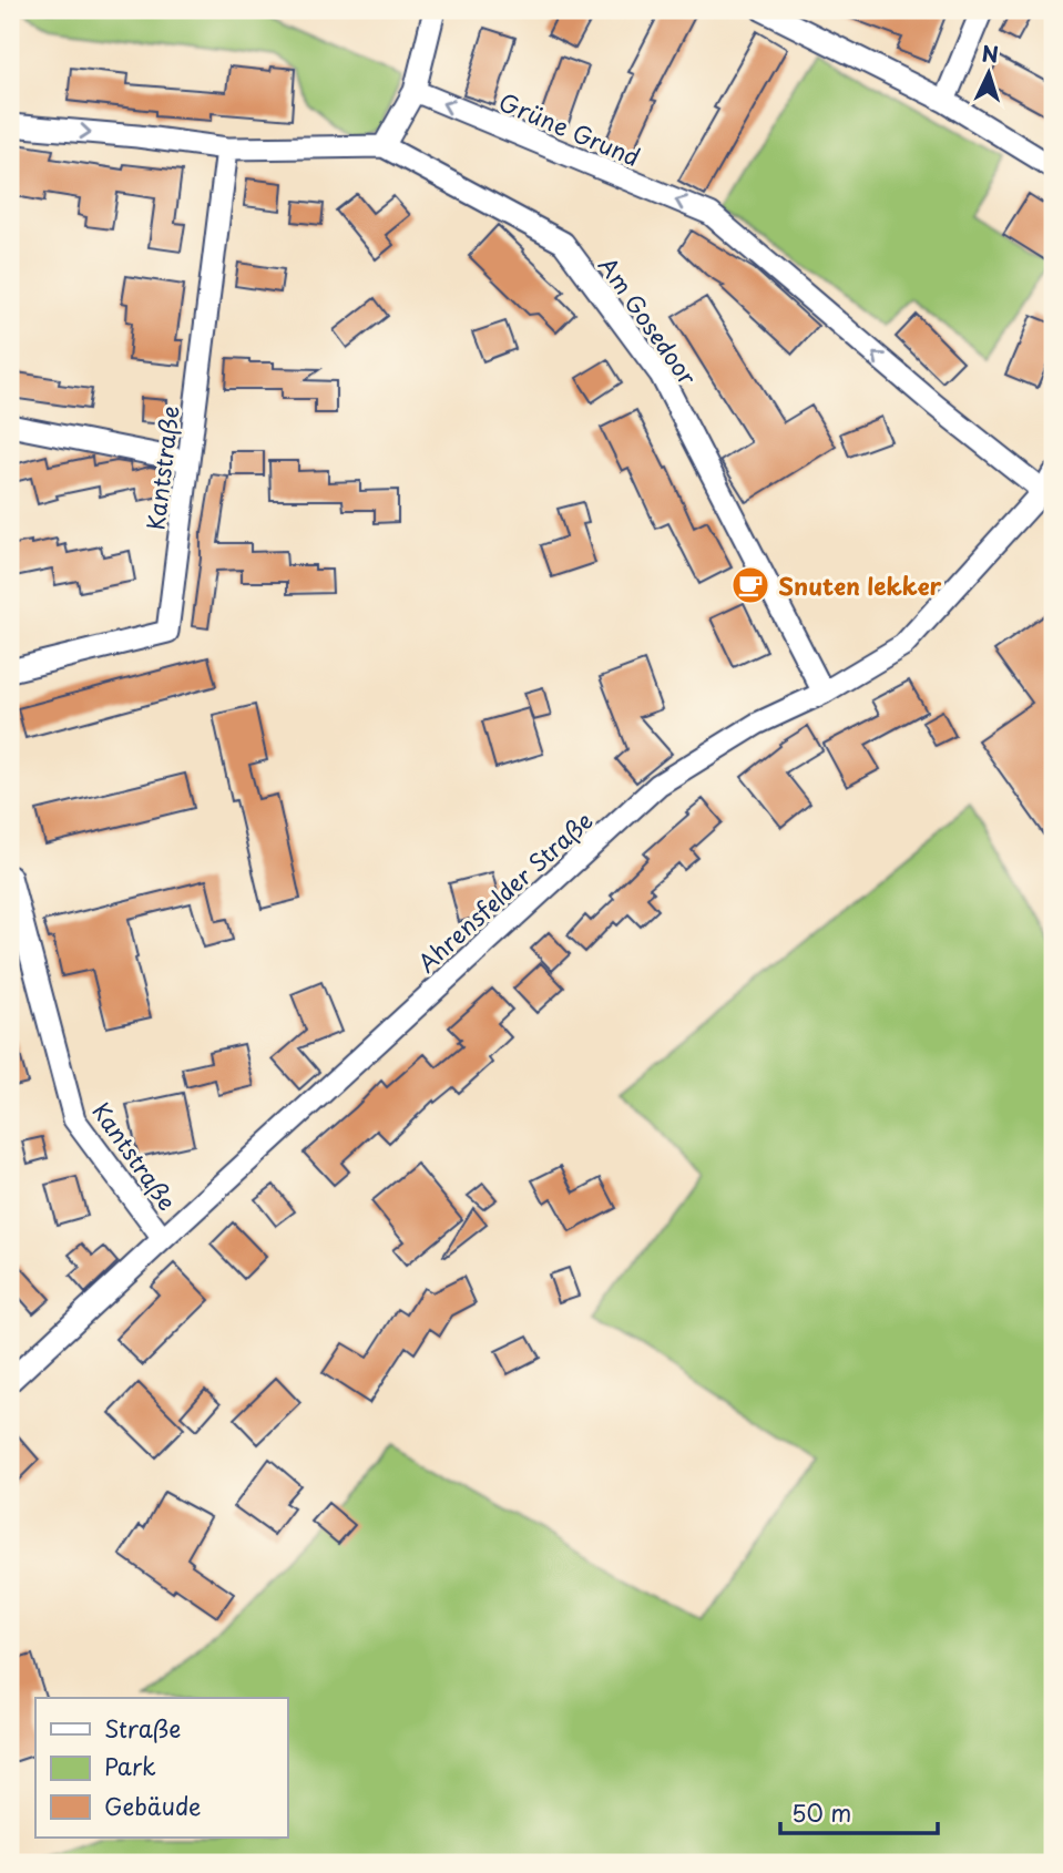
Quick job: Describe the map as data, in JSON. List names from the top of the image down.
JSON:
{
  "streets": {
    "street": [
      "Grüne Grund",
      "Am Gosedoor",
      "Kantstraße",
      "Ahrensfelder Straße"
    ]
  },
  "crossings": [
    ["Grüne Grund", "Ahrensfelder Straße"],
    ["Am Gosedoor", "Ahrensfelder Straße"],
    ["Kantstraße", "Ahrensfelder Straße"]
  ],
  "one_way": ["Grüne Grund"],
  "places": {
    "cafe": ["Snuten lekker"]
  },
  "legend": ["Straße", "Park", "Gebäude"],
  "scale_bar": "50 m",
  "north": "top"
}
